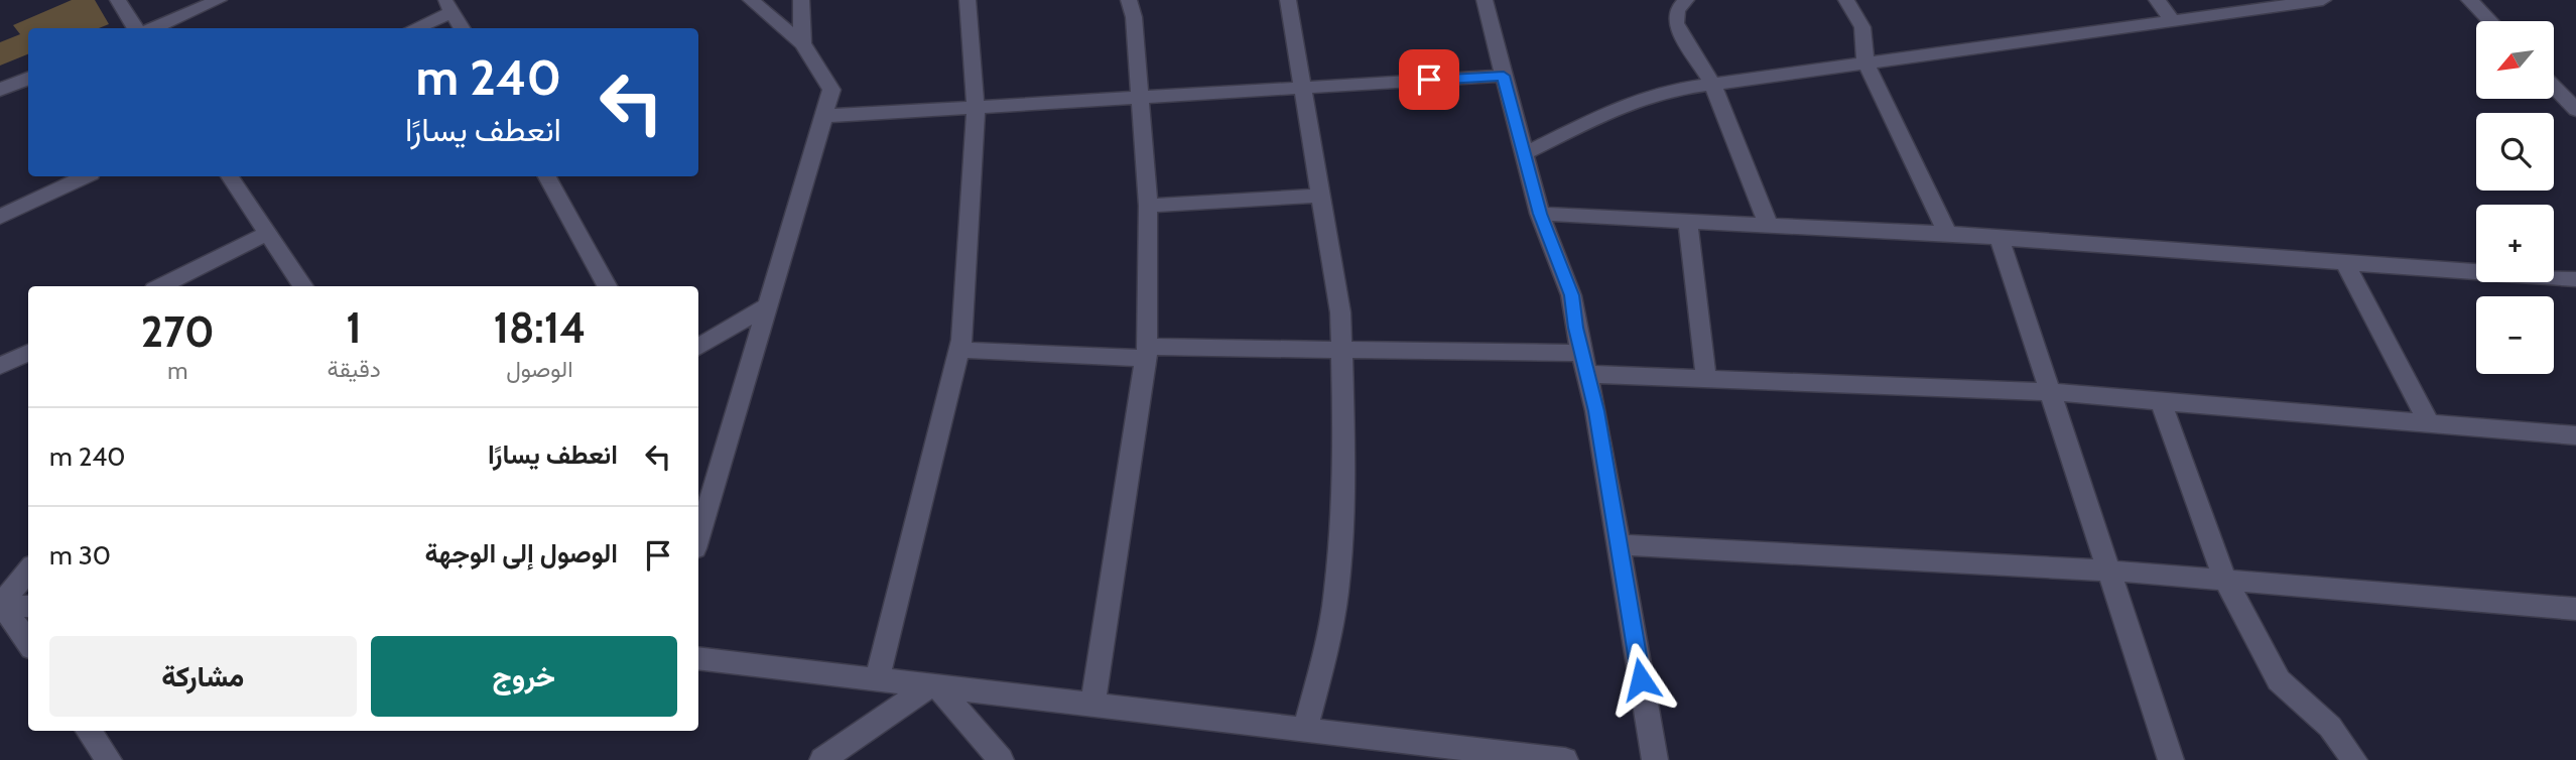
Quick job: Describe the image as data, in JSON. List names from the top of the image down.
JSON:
{
  "north": "bottom left",
  "page": {
    "map_buttons": ["+", "−"],
    "turn": ["240 m", "انعطف يسارًا"],
    "eta": [
      "18:14",
      "الوصول",
      "1",
      "دقيقة",
      "270",
      "m"
    ],
    "list": [
      {
        "name": "انعطف يسارًا",
        "value": "240 m"
      },
      {
        "name": "الوصول إلى الوجهة",
        "value": "30 m"
      }
    ],
    "buttons": ["خروج", "مشاركة"]
  }
}
